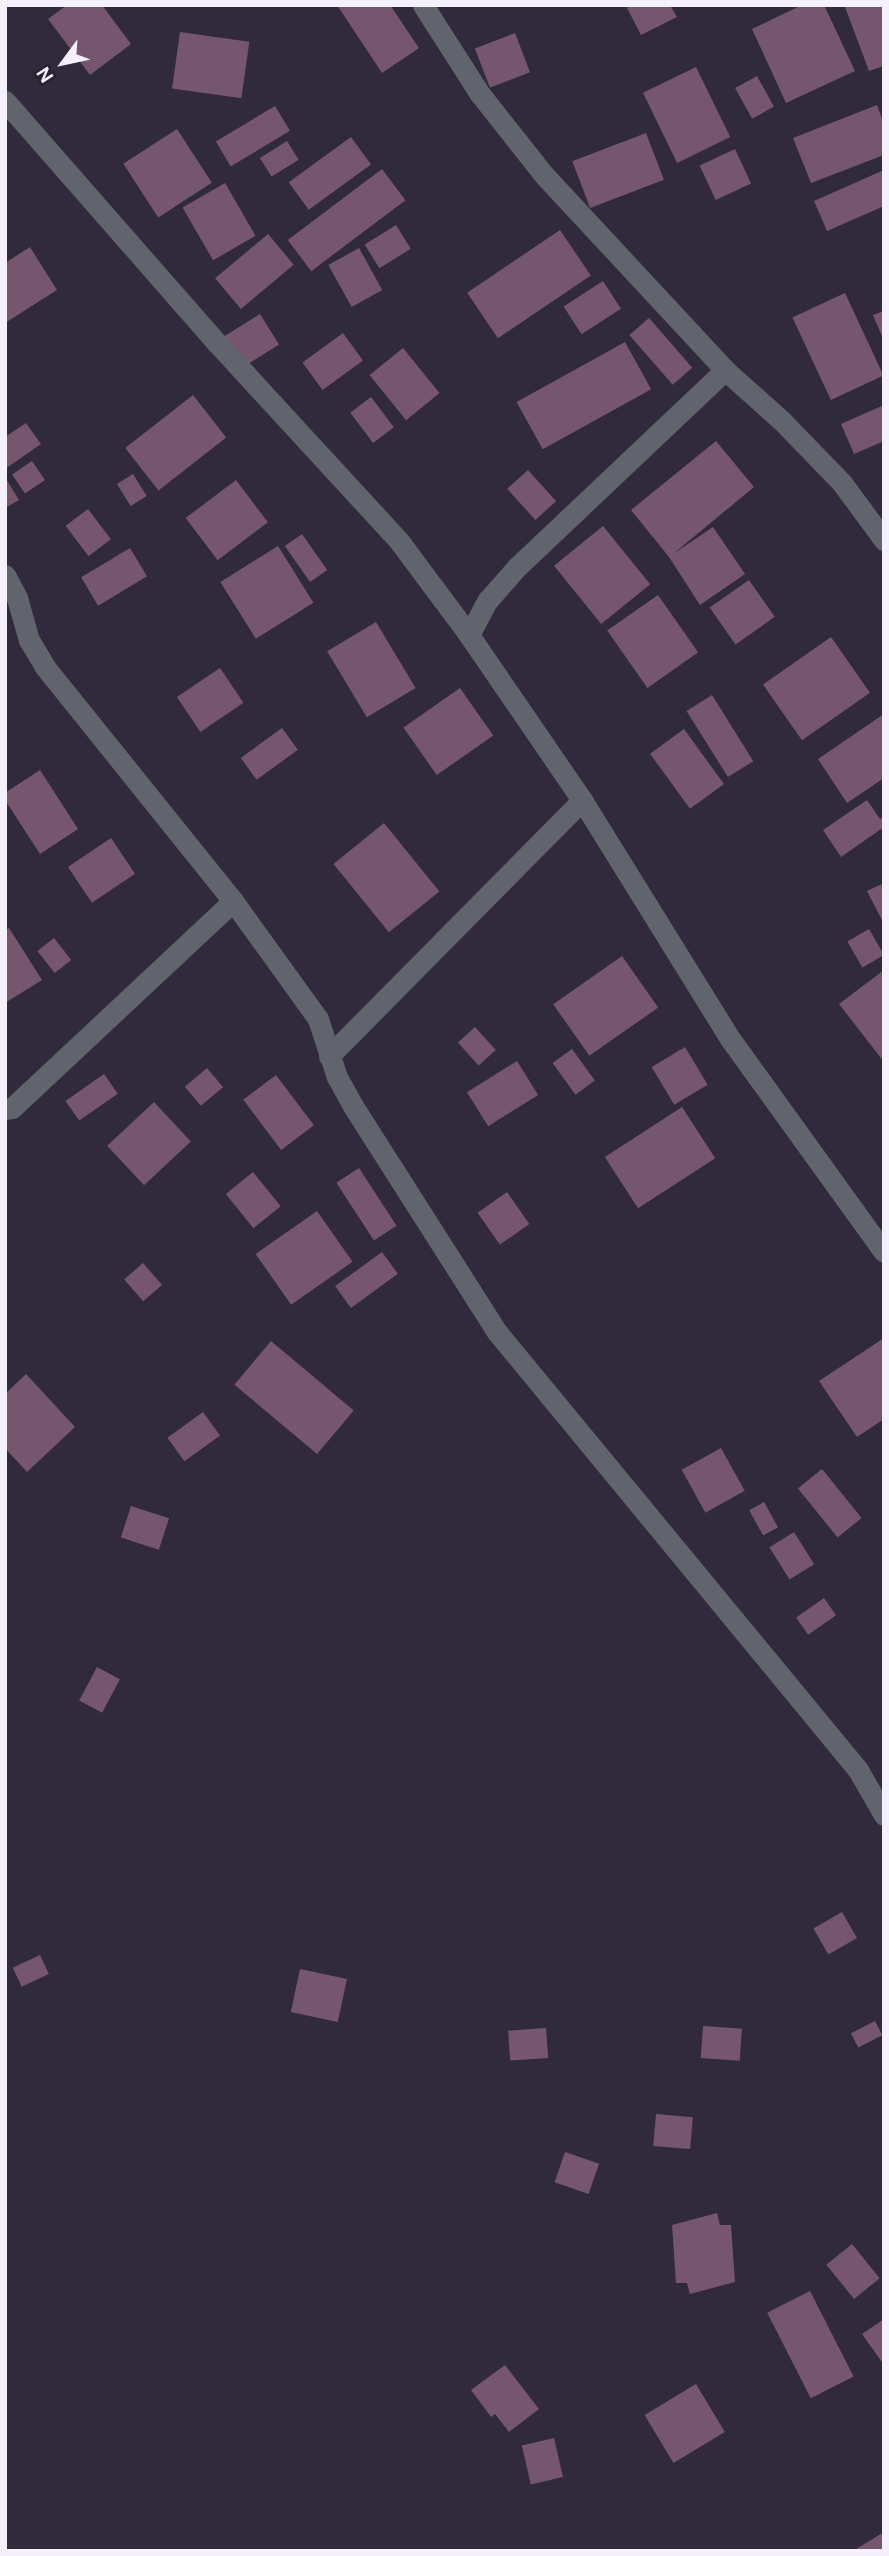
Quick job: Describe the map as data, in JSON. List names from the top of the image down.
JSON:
{
  "north": "bottom left"
}
